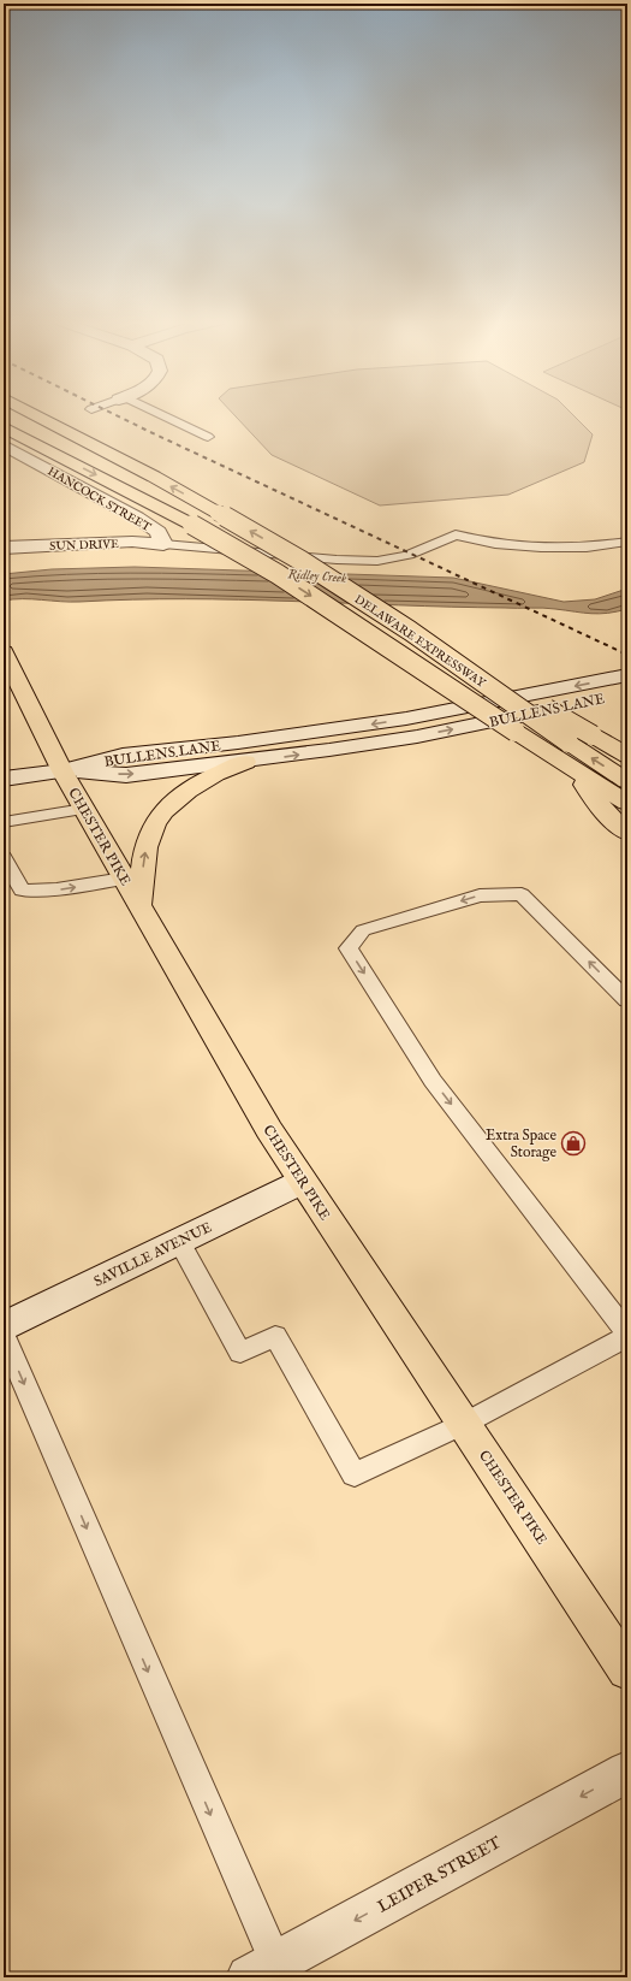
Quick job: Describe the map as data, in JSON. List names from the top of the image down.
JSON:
{
  "streets": {
    "main road": ["DELAWARE EXPRESSWAY", "CHESTER PIKE"],
    "street": [
      "HANCOCK STREET",
      "SUN DRIVE",
      "BULLENS LANE",
      "SAVILLE AVENUE",
      "LEIPER STREET"
    ]
  },
  "crossings": [
    ["HANCOCK STREET", "SUN DRIVE"],
    ["BULLENS LANE", "CHESTER PIKE"],
    ["CHESTER PIKE", "SAVILLE AVENUE"]
  ],
  "one_way": ["LEIPER STREET"],
  "water": ["Ridley Creek"],
  "places": {
    "shop": ["Extra Space Storage"]
  }
}
